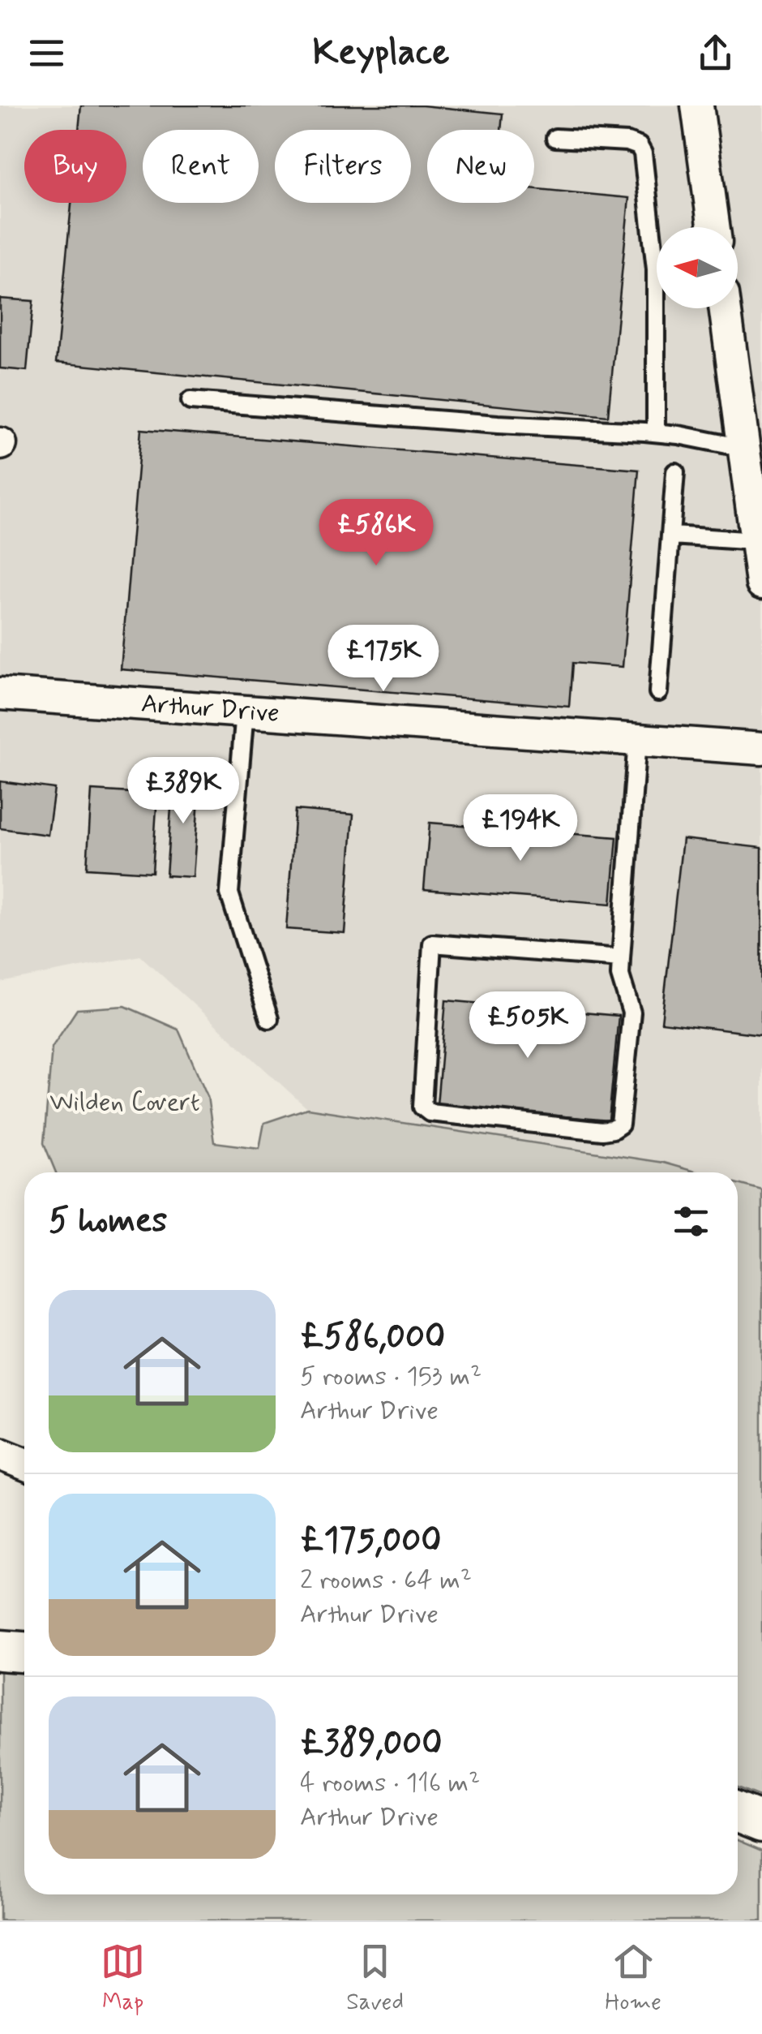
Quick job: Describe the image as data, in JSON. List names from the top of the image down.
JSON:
{
  "streets": {
    "street": ["Arthur Drive"]
  },
  "parks": ["Wilden Covert"],
  "north": "left",
  "page": {
    "header": "Keyplace",
    "chip": [
      "Buy",
      "Rent",
      "Filters",
      "New"
    ],
    "price": [
      "£586K",
      "£175K",
      "£389K",
      "£194K",
      "£505K"
    ],
    "heading": "5 homes",
    "list": [
      {
        "name": "£586,000",
        "note": "5 rooms · 153 m² · Arthur Drive"
      },
      {
        "name": "£175,000",
        "note": "2 rooms · 64 m² · Arthur Drive"
      },
      {
        "name": "£389,000",
        "note": "4 rooms · 116 m² · Arthur Drive"
      }
    ],
    "tabs": ["Map", "Saved", "Home"]
  }
}
